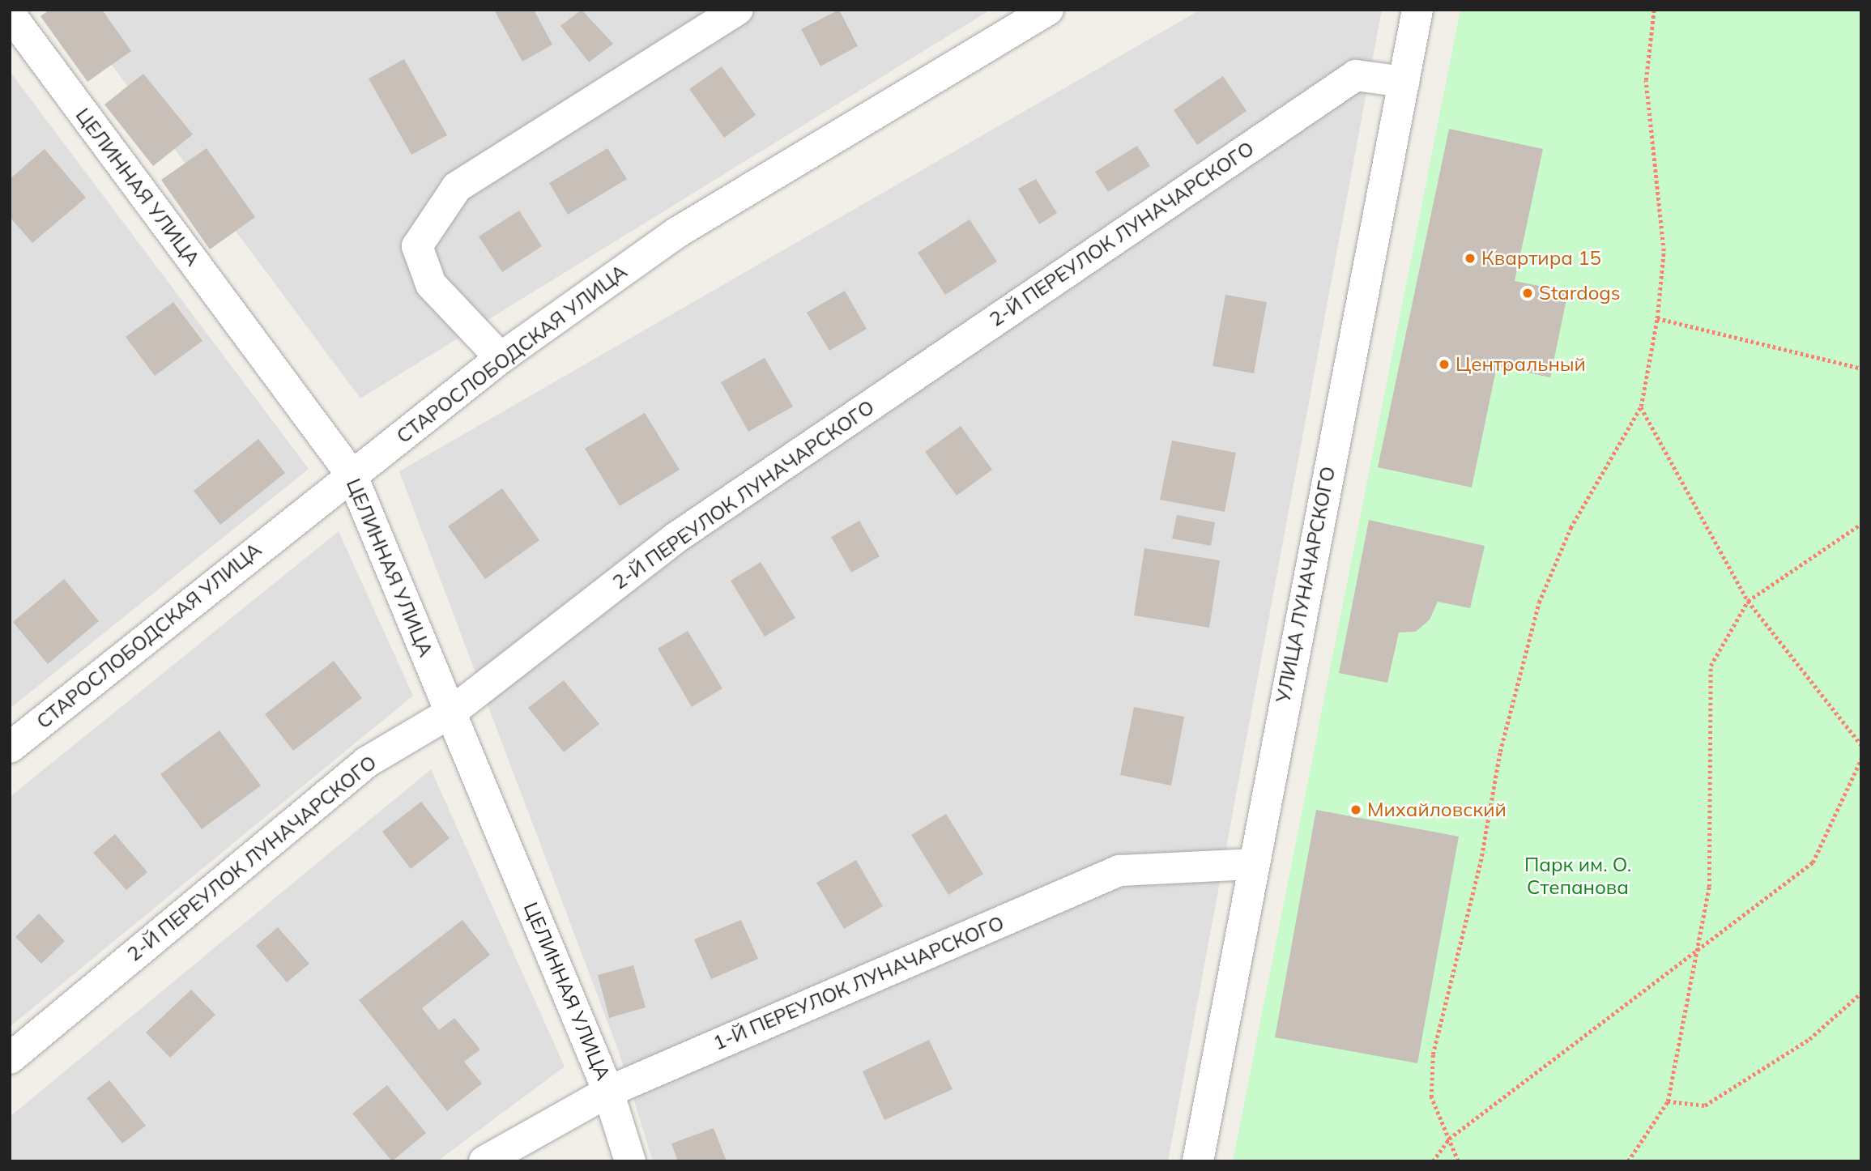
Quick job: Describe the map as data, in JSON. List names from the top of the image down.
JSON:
{
  "streets": {
    "street": [
      "ЦЕЛИННАЯ УЛИЦА",
      "2-Й ПЕРЕУЛОК ЛУНАЧАРСКОГО",
      "СТАРОСЛОБОДСКАЯ УЛИЦА",
      "УЛИЦА ЛУНАЧАРСКОГО",
      "1-Й ПЕРЕУЛОК ЛУНАЧАРСКОГО"
    ]
  },
  "crossings": [
    ["ЦЕЛИННАЯ УЛИЦА", "2-Й ПЕРЕУЛОК ЛУНАЧАРСКОГО"],
    ["ЦЕЛИННАЯ УЛИЦА", "СТАРОСЛОБОДСКАЯ УЛИЦА"],
    ["ЦЕЛИННАЯ УЛИЦА", "1-Й ПЕРЕУЛОК ЛУНАЧАРСКОГО"],
    ["2-Й ПЕРЕУЛОК ЛУНАЧАРСКОГО", "УЛИЦА ЛУНАЧАРСКОГО"],
    ["УЛИЦА ЛУНАЧАРСКОГО", "1-Й ПЕРЕУЛОК ЛУНАЧАРСКОГО"]
  ],
  "parks": ["Парк им. О. Степанова"],
  "places": [
    "Квартира 15",
    "Stardogs",
    "Центральный",
    "Михайловский"
  ]
}
